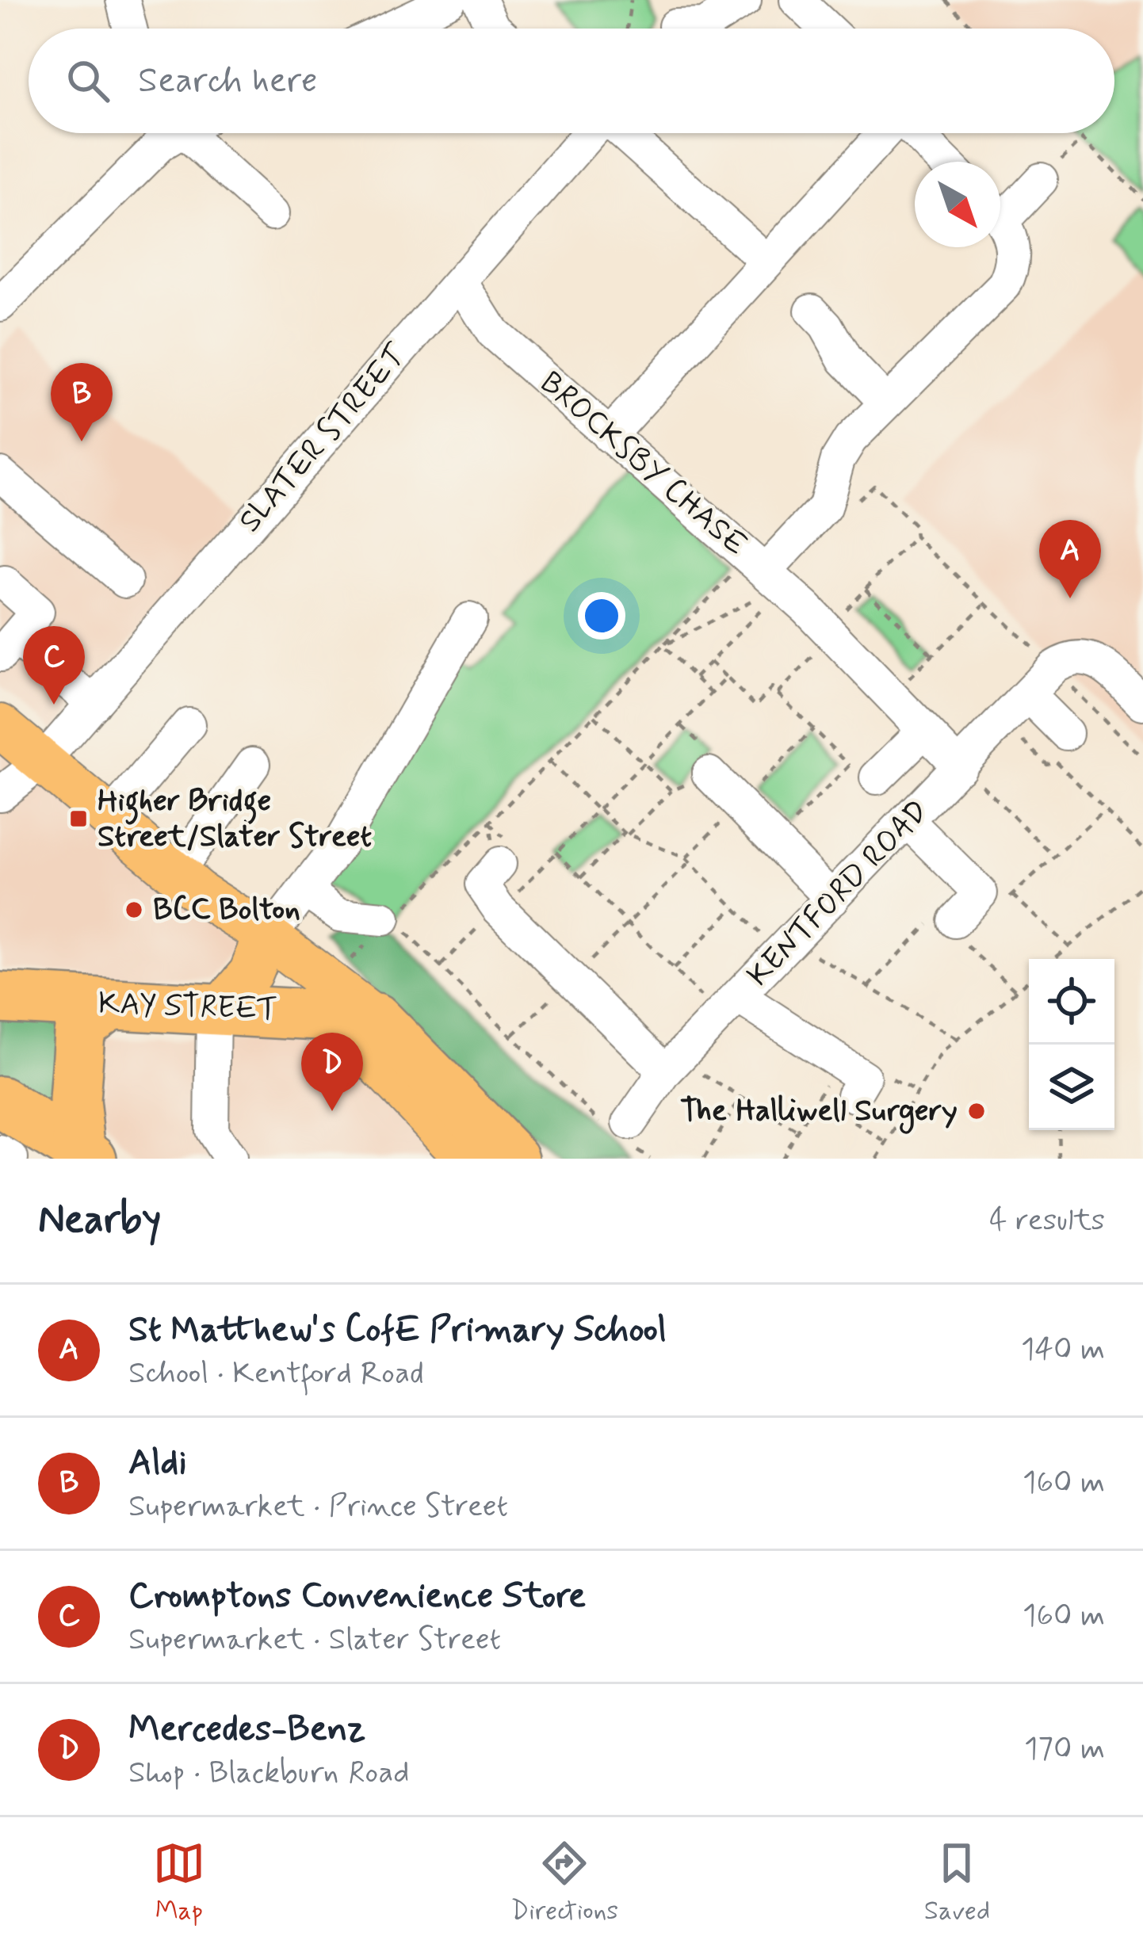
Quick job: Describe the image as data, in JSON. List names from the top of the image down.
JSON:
{
  "streets": {
    "highway": ["KAY STREET"],
    "street": ["SLATER STREET", "BROCKSBY CHASE", "KENTFORD ROAD"]
  },
  "crossings": [
    ["SLATER STREET", "BROCKSBY CHASE"]
  ],
  "places": {
    "transit": ["Higher Bridge Street/Slater Street"],
    "other": ["BCC Bolton", "The Halliwell Surgery"]
  },
  "north": "bottom right",
  "page": {
    "search": "Search here",
    "pins": [
      "B",
      "A",
      "C",
      "D"
    ],
    "heading": ["Nearby", "4 results"],
    "list": [
      {
        "mark": "A",
        "name": "St Matthew's CofE Primary School",
        "note": "School · Kentford Road",
        "value": "140 m"
      },
      {
        "mark": "B",
        "name": "Aldi",
        "note": "Supermarket · Prince Street",
        "value": "160 m"
      },
      {
        "mark": "C",
        "name": "Cromptons Convenience Store",
        "note": "Supermarket · Slater Street",
        "value": "160 m"
      },
      {
        "mark": "D",
        "name": "Mercedes-Benz",
        "note": "Shop · Blackburn Road",
        "value": "170 m"
      }
    ],
    "nav": ["Map", "Directions", "Saved"]
  }
}
